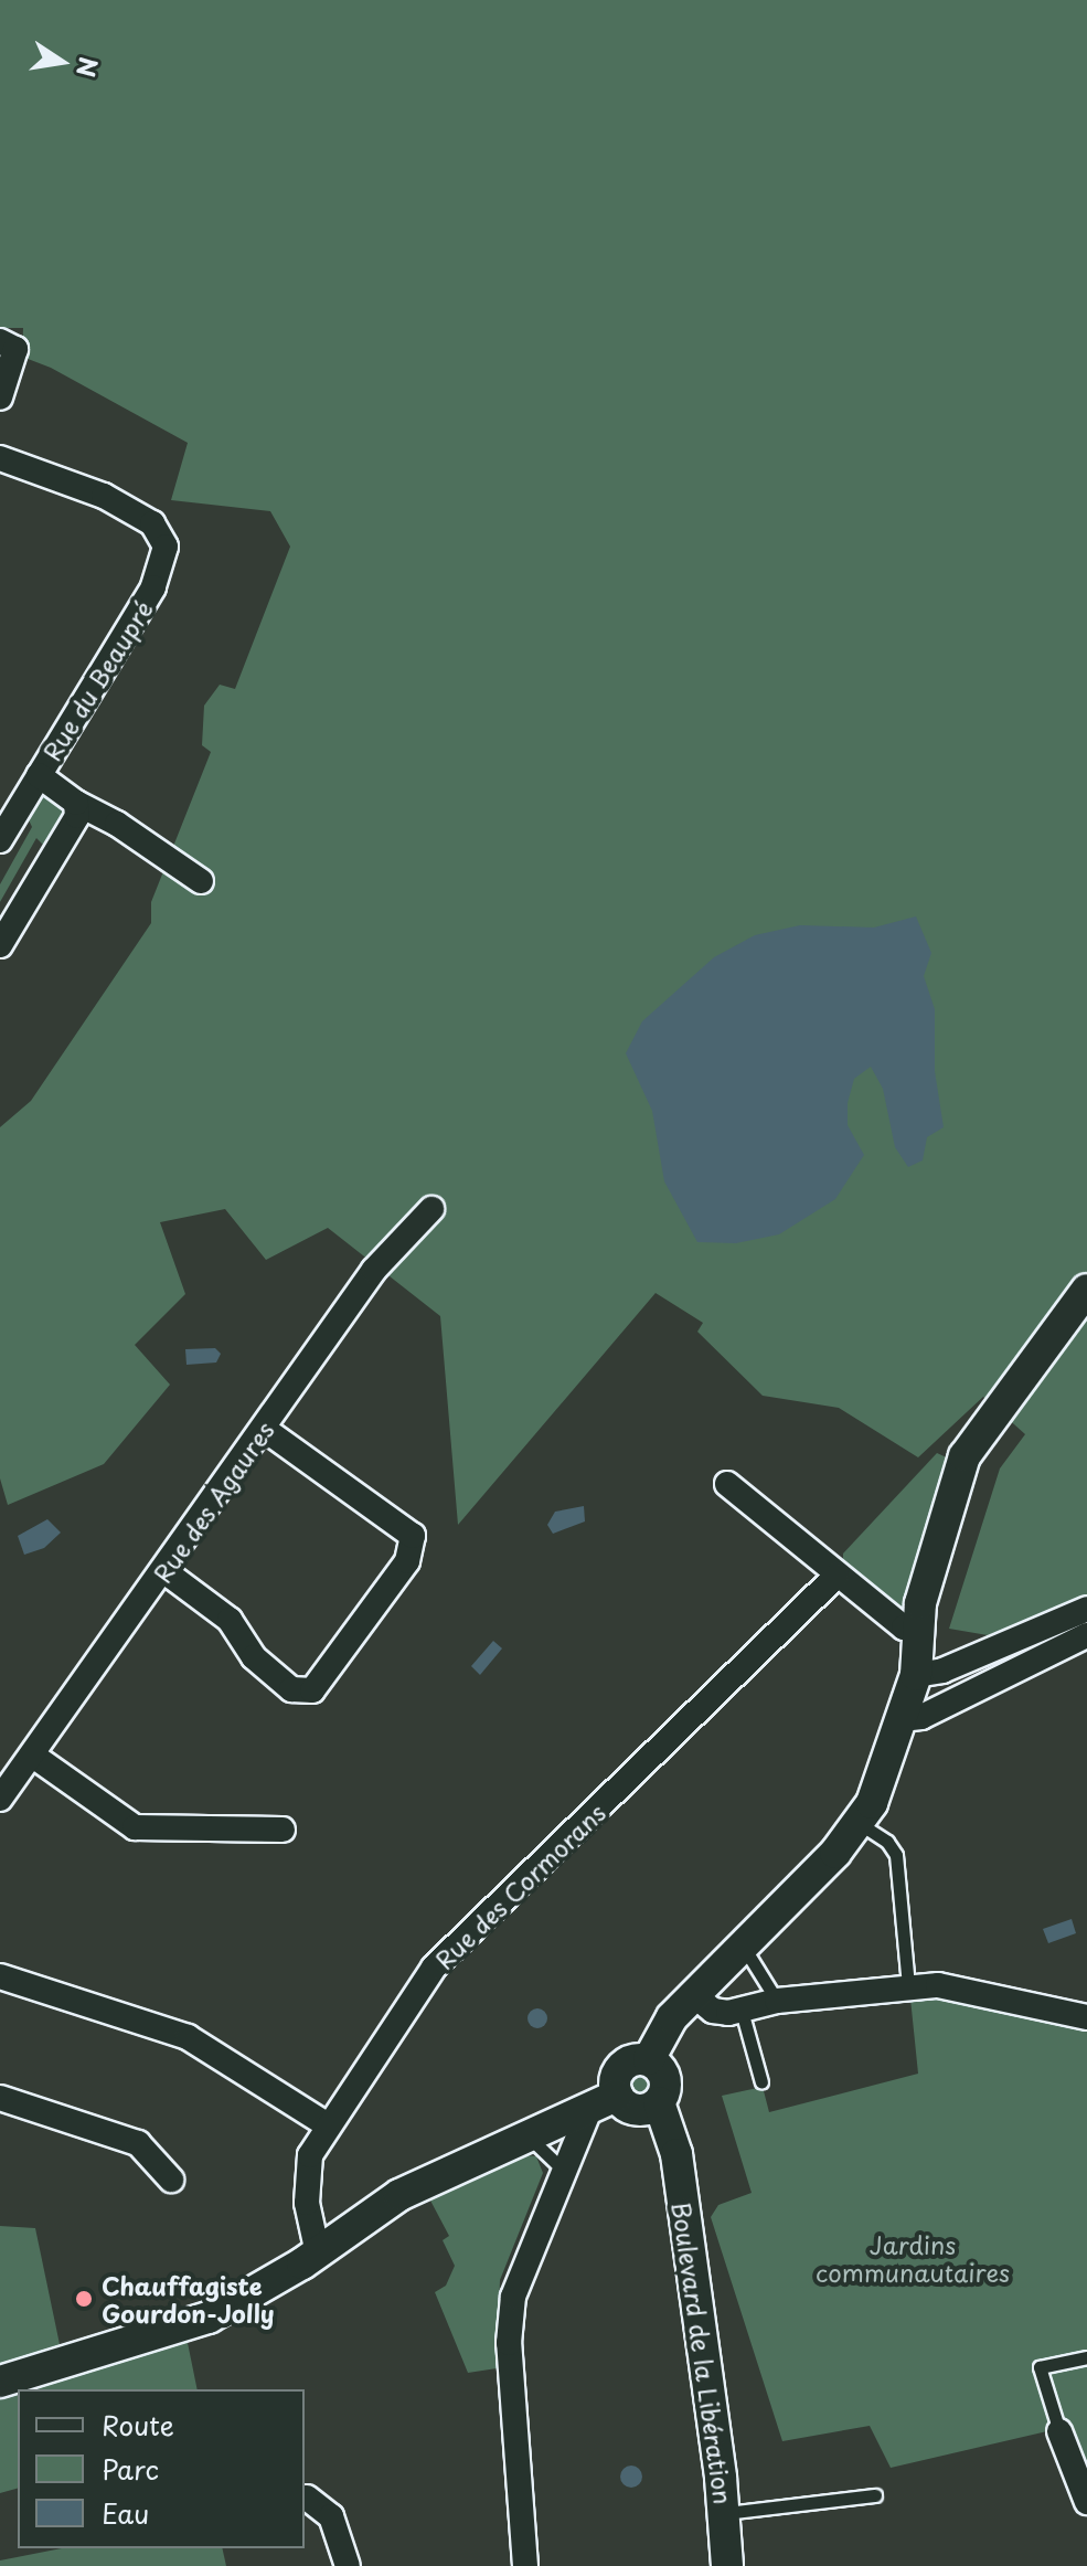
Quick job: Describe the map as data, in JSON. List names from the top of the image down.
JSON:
{
  "streets": {
    "street": [
      "Rue du Beaupré",
      "Rue des Agaures",
      "Rue des Cormorans",
      "Boulevard de la Libération"
    ]
  },
  "parks": ["Jardins communautaires"],
  "places": ["Chauffagiste Gourdon-Jolly"],
  "legend": ["Route", "Parc", "Eau"],
  "north": "right"
}
